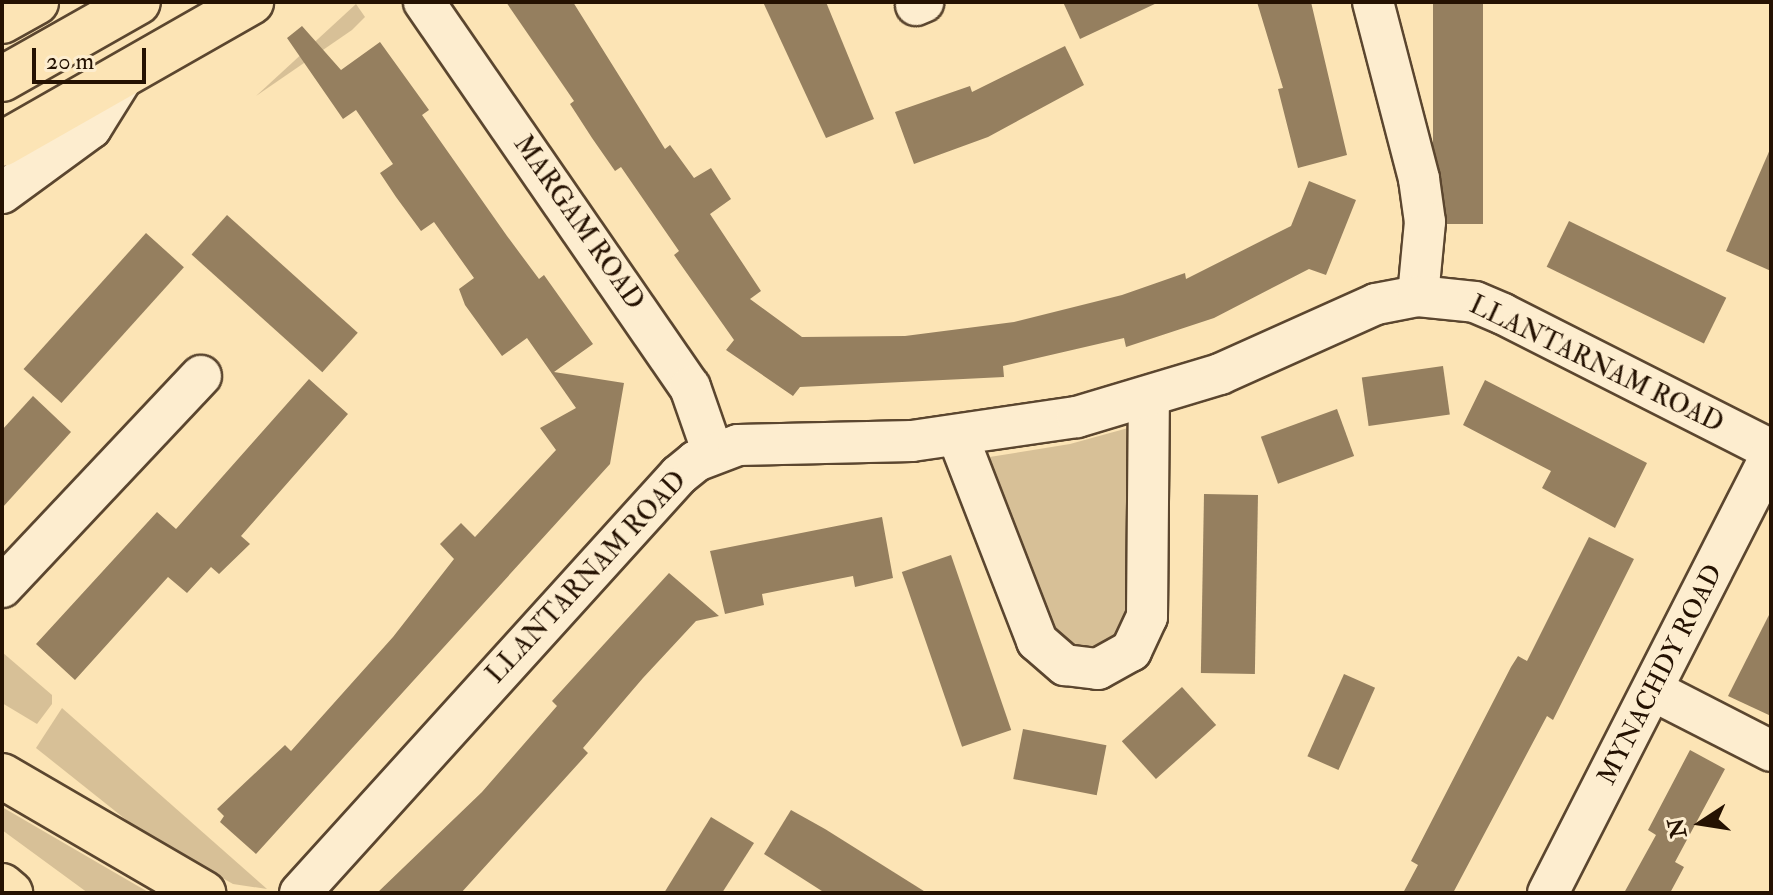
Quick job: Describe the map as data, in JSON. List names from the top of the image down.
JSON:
{
  "streets": {
    "street": ["MARGAM ROAD", "LLANTARNAM ROAD", "MYNACHDY ROAD"]
  },
  "crossings": [
    ["MARGAM ROAD", "LLANTARNAM ROAD"],
    ["LLANTARNAM ROAD", "MYNACHDY ROAD"]
  ],
  "scale_bar": "20 m",
  "north": "left"
}
